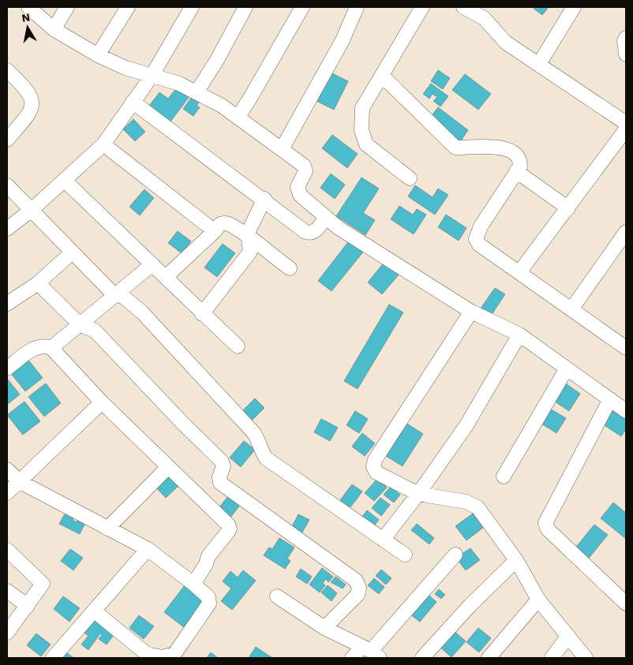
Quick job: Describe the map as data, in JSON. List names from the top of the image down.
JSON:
{
  "north": "top"
}
